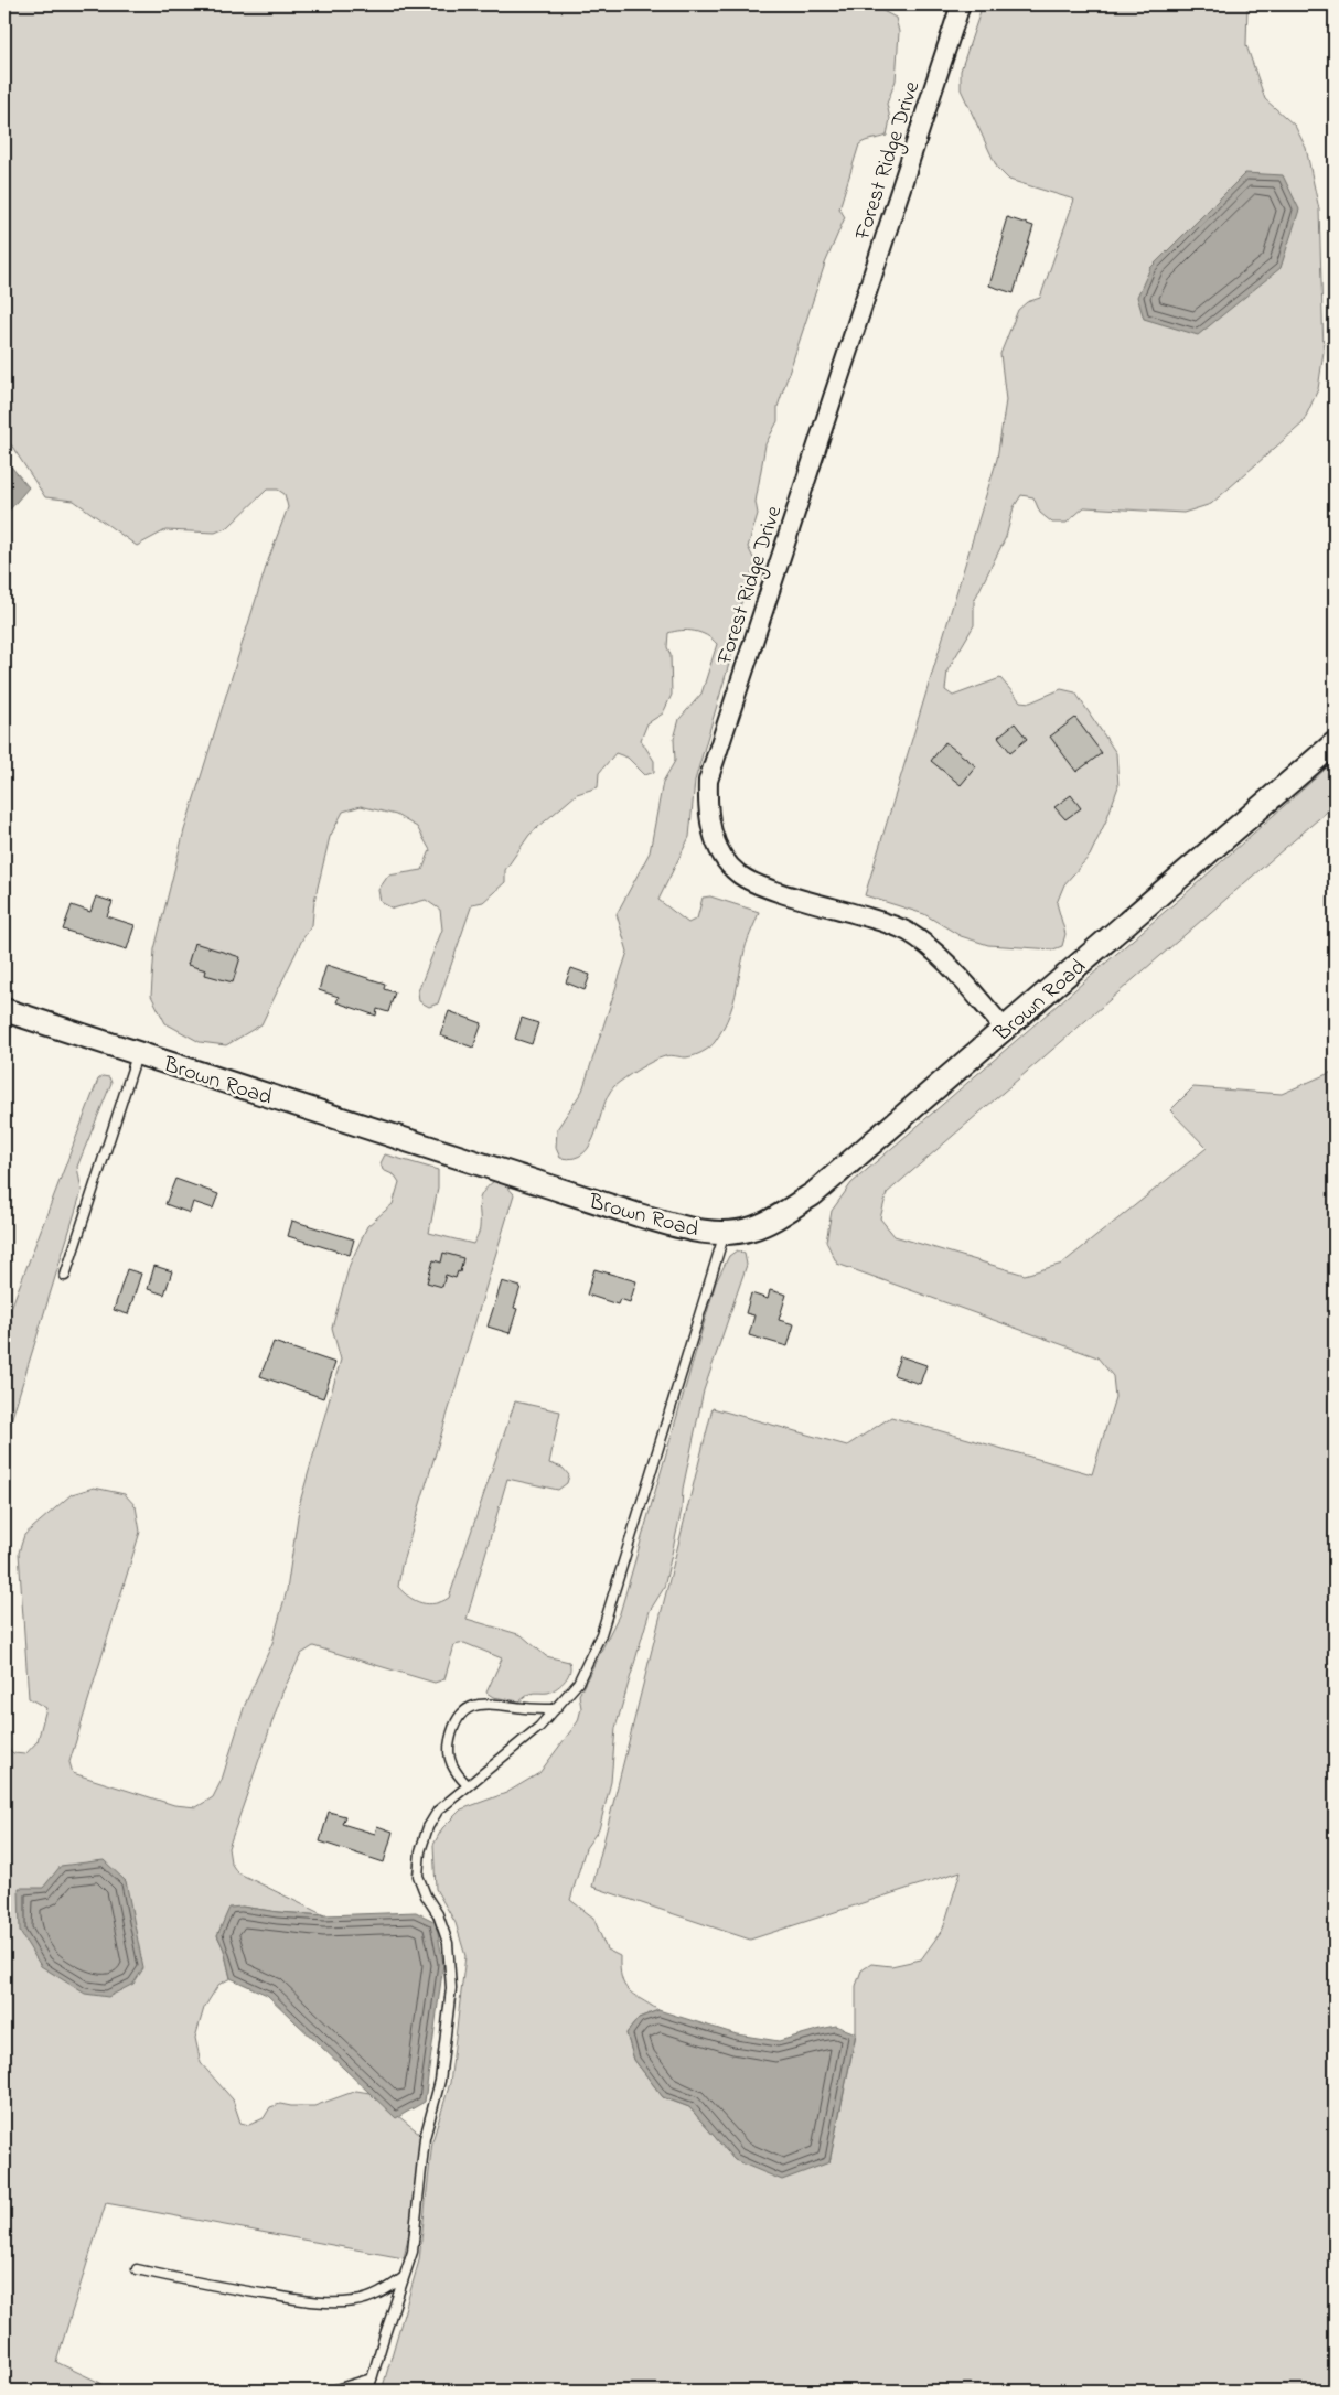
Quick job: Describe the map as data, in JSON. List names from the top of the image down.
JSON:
{
  "streets": {
    "street": ["Forest Ridge Drive", "Brown Road"]
  },
  "crossings": [
    ["Forest Ridge Drive", "Brown Road"]
  ]
}
